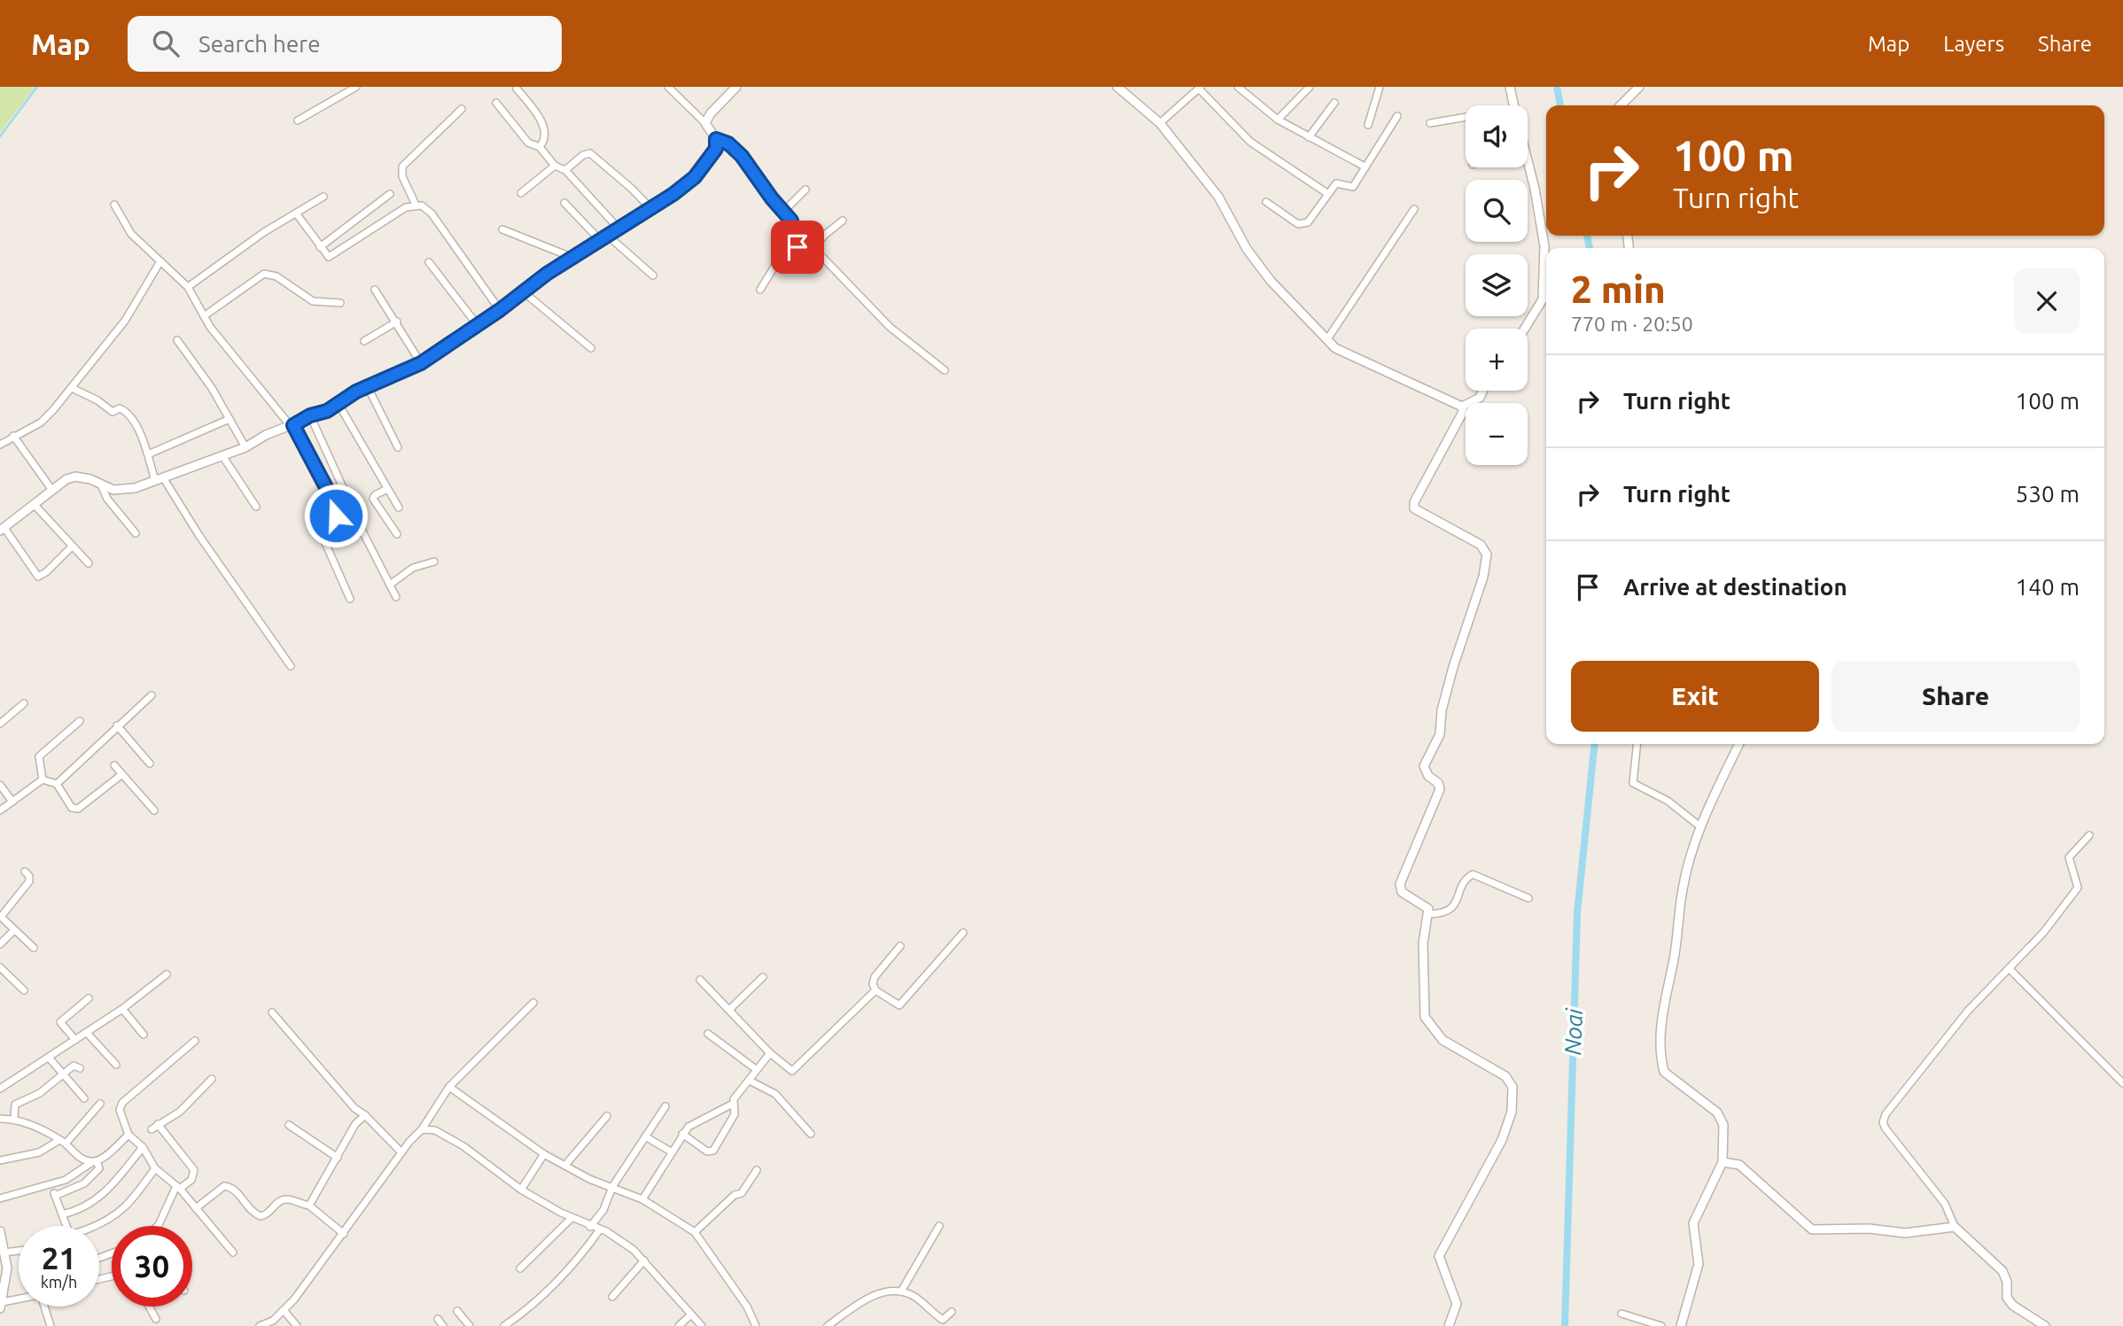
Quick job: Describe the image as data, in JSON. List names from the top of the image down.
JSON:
{
  "water": ["Noai"],
  "page": {
    "header": "Map",
    "search": "Search here",
    "nav": ["Map", "Layers", "Share"],
    "map_buttons": ["+", "−"],
    "turn": ["100 m", "Turn right"],
    "heading": ["2 min", "770 m · 20:50"],
    "list": [
      {
        "name": "Turn right",
        "value": "100 m"
      },
      {
        "name": "Turn right",
        "value": "530 m"
      },
      {
        "name": "Arrive at destination",
        "value": "140 m"
      }
    ],
    "buttons": ["Exit", "Share"],
    "speed": "21 km/h",
    "limit": "30"
  }
}
